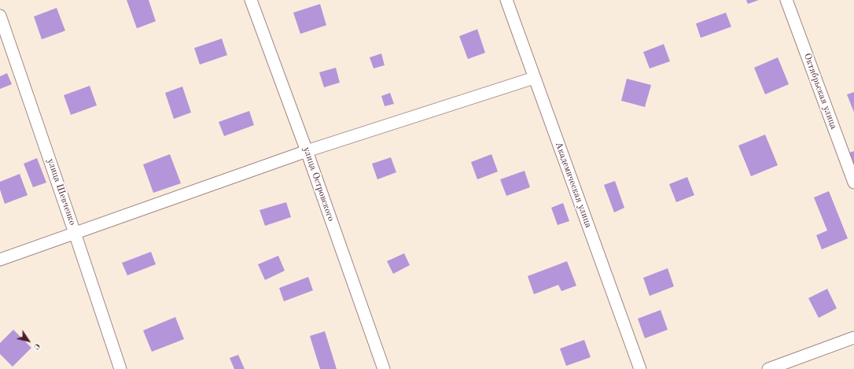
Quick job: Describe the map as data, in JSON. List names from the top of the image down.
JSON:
{
  "streets": {
    "street": [
      "Октябрьская улица",
      "улица Островского",
      "Академическая улица",
      "улица Шевченко"
    ]
  },
  "north": "bottom right"
}
